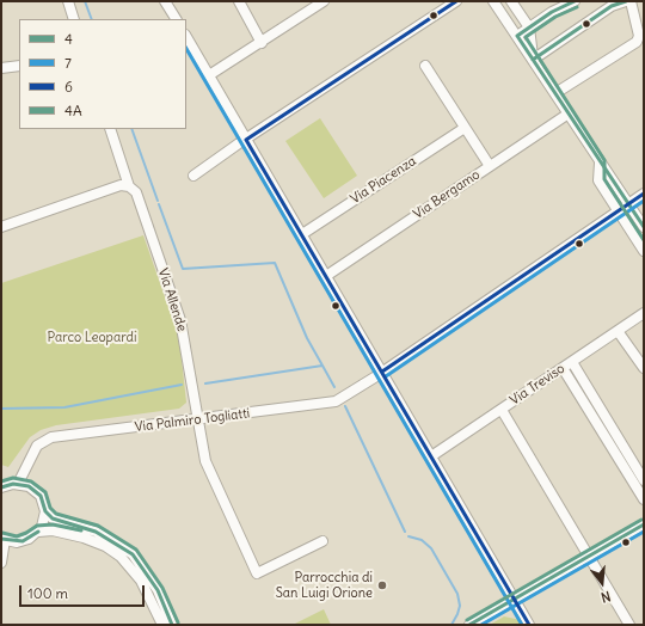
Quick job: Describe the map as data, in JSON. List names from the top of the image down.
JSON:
{
  "streets": {
    "street": [
      "Via Piacenza",
      "Via Bergamo",
      "Via Allende",
      "Via Treviso",
      "Via Palmiro Togliatti"
    ]
  },
  "crossings": [
    ["Via Allende", "Via Palmiro Togliatti"]
  ],
  "parks": ["Parco Leopardi"],
  "places": ["Parrocchia di San Luigi Orione"],
  "lines": [
    "transit line 4",
    "transit line 6",
    "transit line 4A",
    "transit line 7"
  ],
  "legend": [
    "4",
    "7",
    "6",
    "4A"
  ],
  "scale_bar": "100 m",
  "north": "bottom"
}
